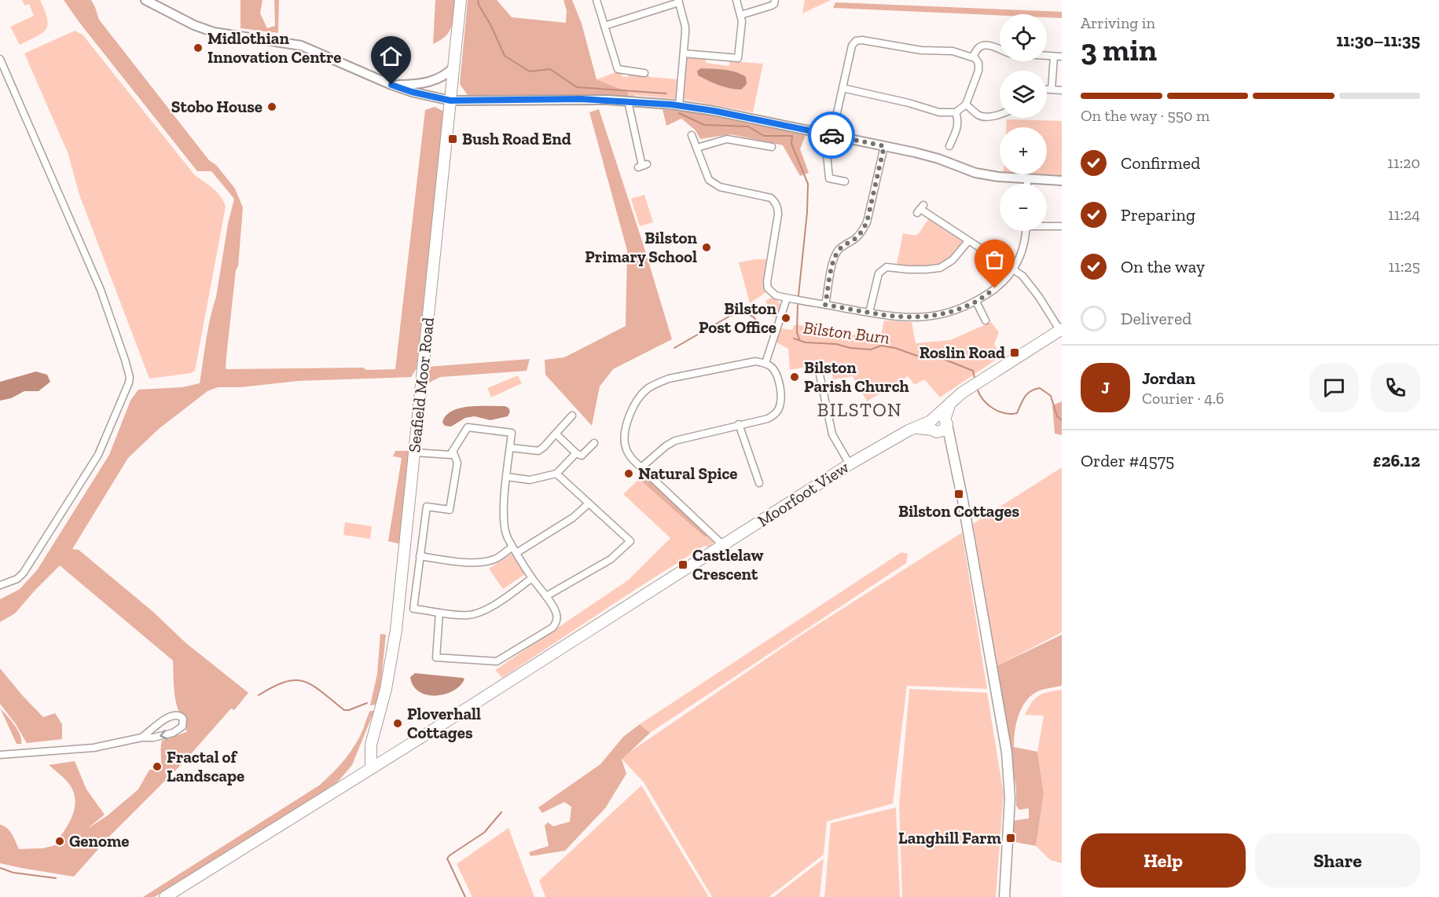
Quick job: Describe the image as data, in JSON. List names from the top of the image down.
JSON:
{
  "streets": {
    "main road": ["Seafield Moor Road", "Moorfoot View"]
  },
  "crossings": [
    ["Seafield Moor Road", "Moorfoot View"]
  ],
  "districts": ["BILSTON"],
  "water": ["Bilston Burn"],
  "places": {
    "other": [
      "Midlothian Innovation Centre",
      "Stobo House",
      "Bilston Primary School",
      "Bilston Post Office",
      "Bilston Parish Church",
      "Natural Spice",
      "Ploverhall Cottages",
      "Fractal of Landscape",
      "Genome"
    ],
    "transit": [
      "Bush Road End",
      "Roslin Road",
      "Bilston Cottages",
      "Castlelaw Crescent",
      "Langhill Farm"
    ]
  },
  "page": {
    "heading": ["3 min", "Arriving in", "11:30–11:35"],
    "panel": [
      "Jordan",
      "Courier · 4.6",
      "Order #4575",
      "£26.12"
    ],
    "map_buttons": ["+", "−"],
    "bar": "On the way · 550 m",
    "list": [
      ["Confirmed", "11:20"],
      ["Preparing", "11:24"],
      ["On the way", "11:25"],
      "Delivered"
    ],
    "round": "J",
    "buttons": ["Help", "Share"]
  }
}
